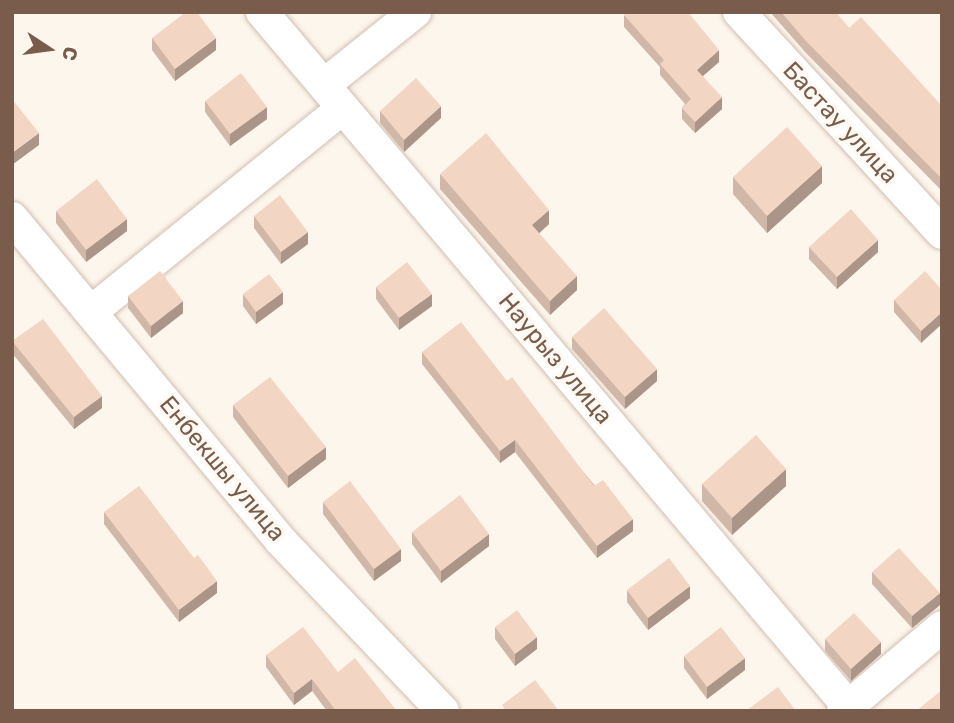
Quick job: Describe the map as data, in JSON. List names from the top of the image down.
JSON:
{
  "streets": {
    "street": ["Бастау улица", "Наурыз улица", "Енбекшы улица"]
  },
  "north": "right"
}
